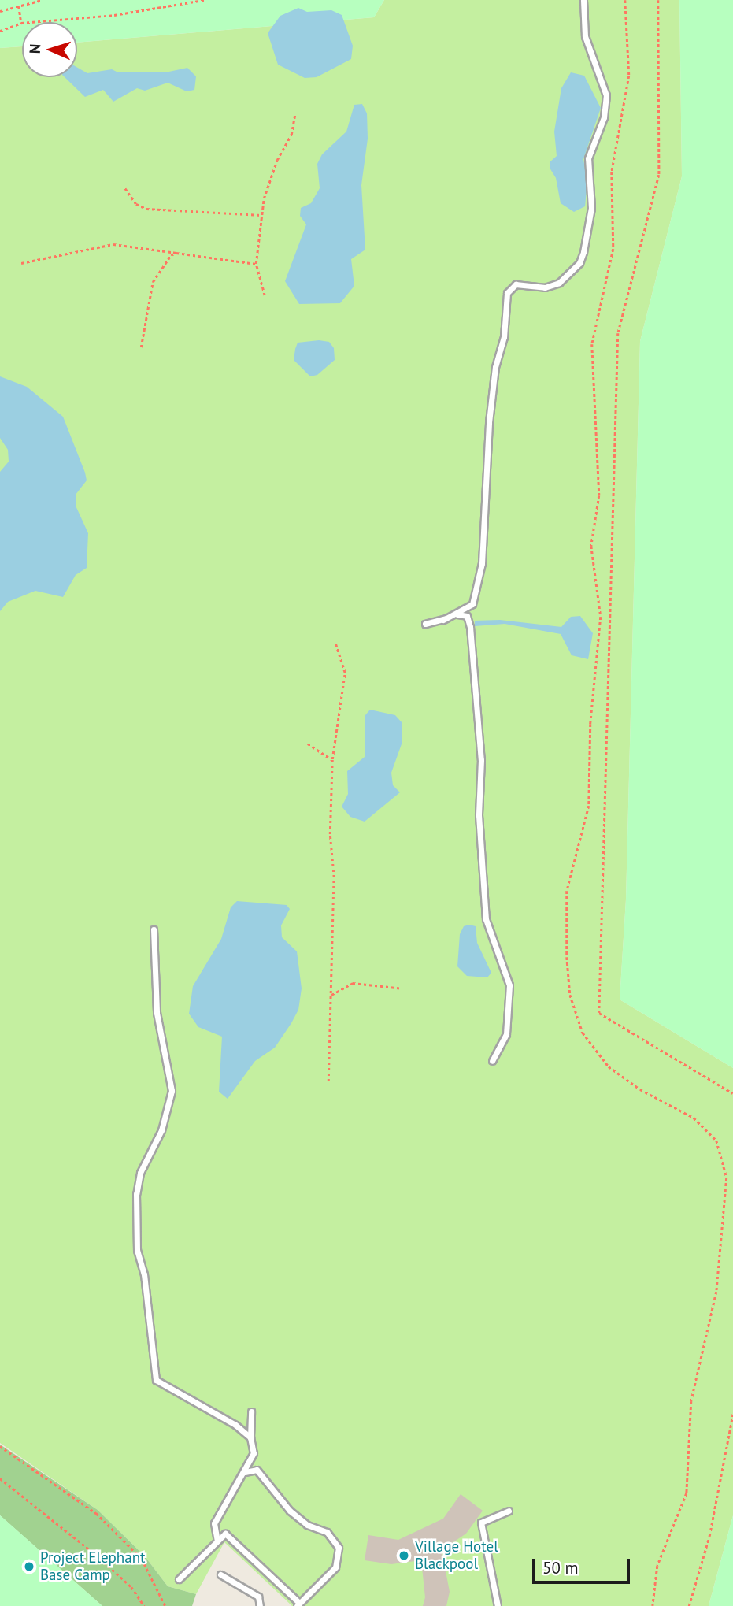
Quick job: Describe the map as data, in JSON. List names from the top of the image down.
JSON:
{
  "places": ["Village Hotel Blackpool", "Project Elephant Base Camp"],
  "scale_bar": "50 m",
  "north": "left"
}
